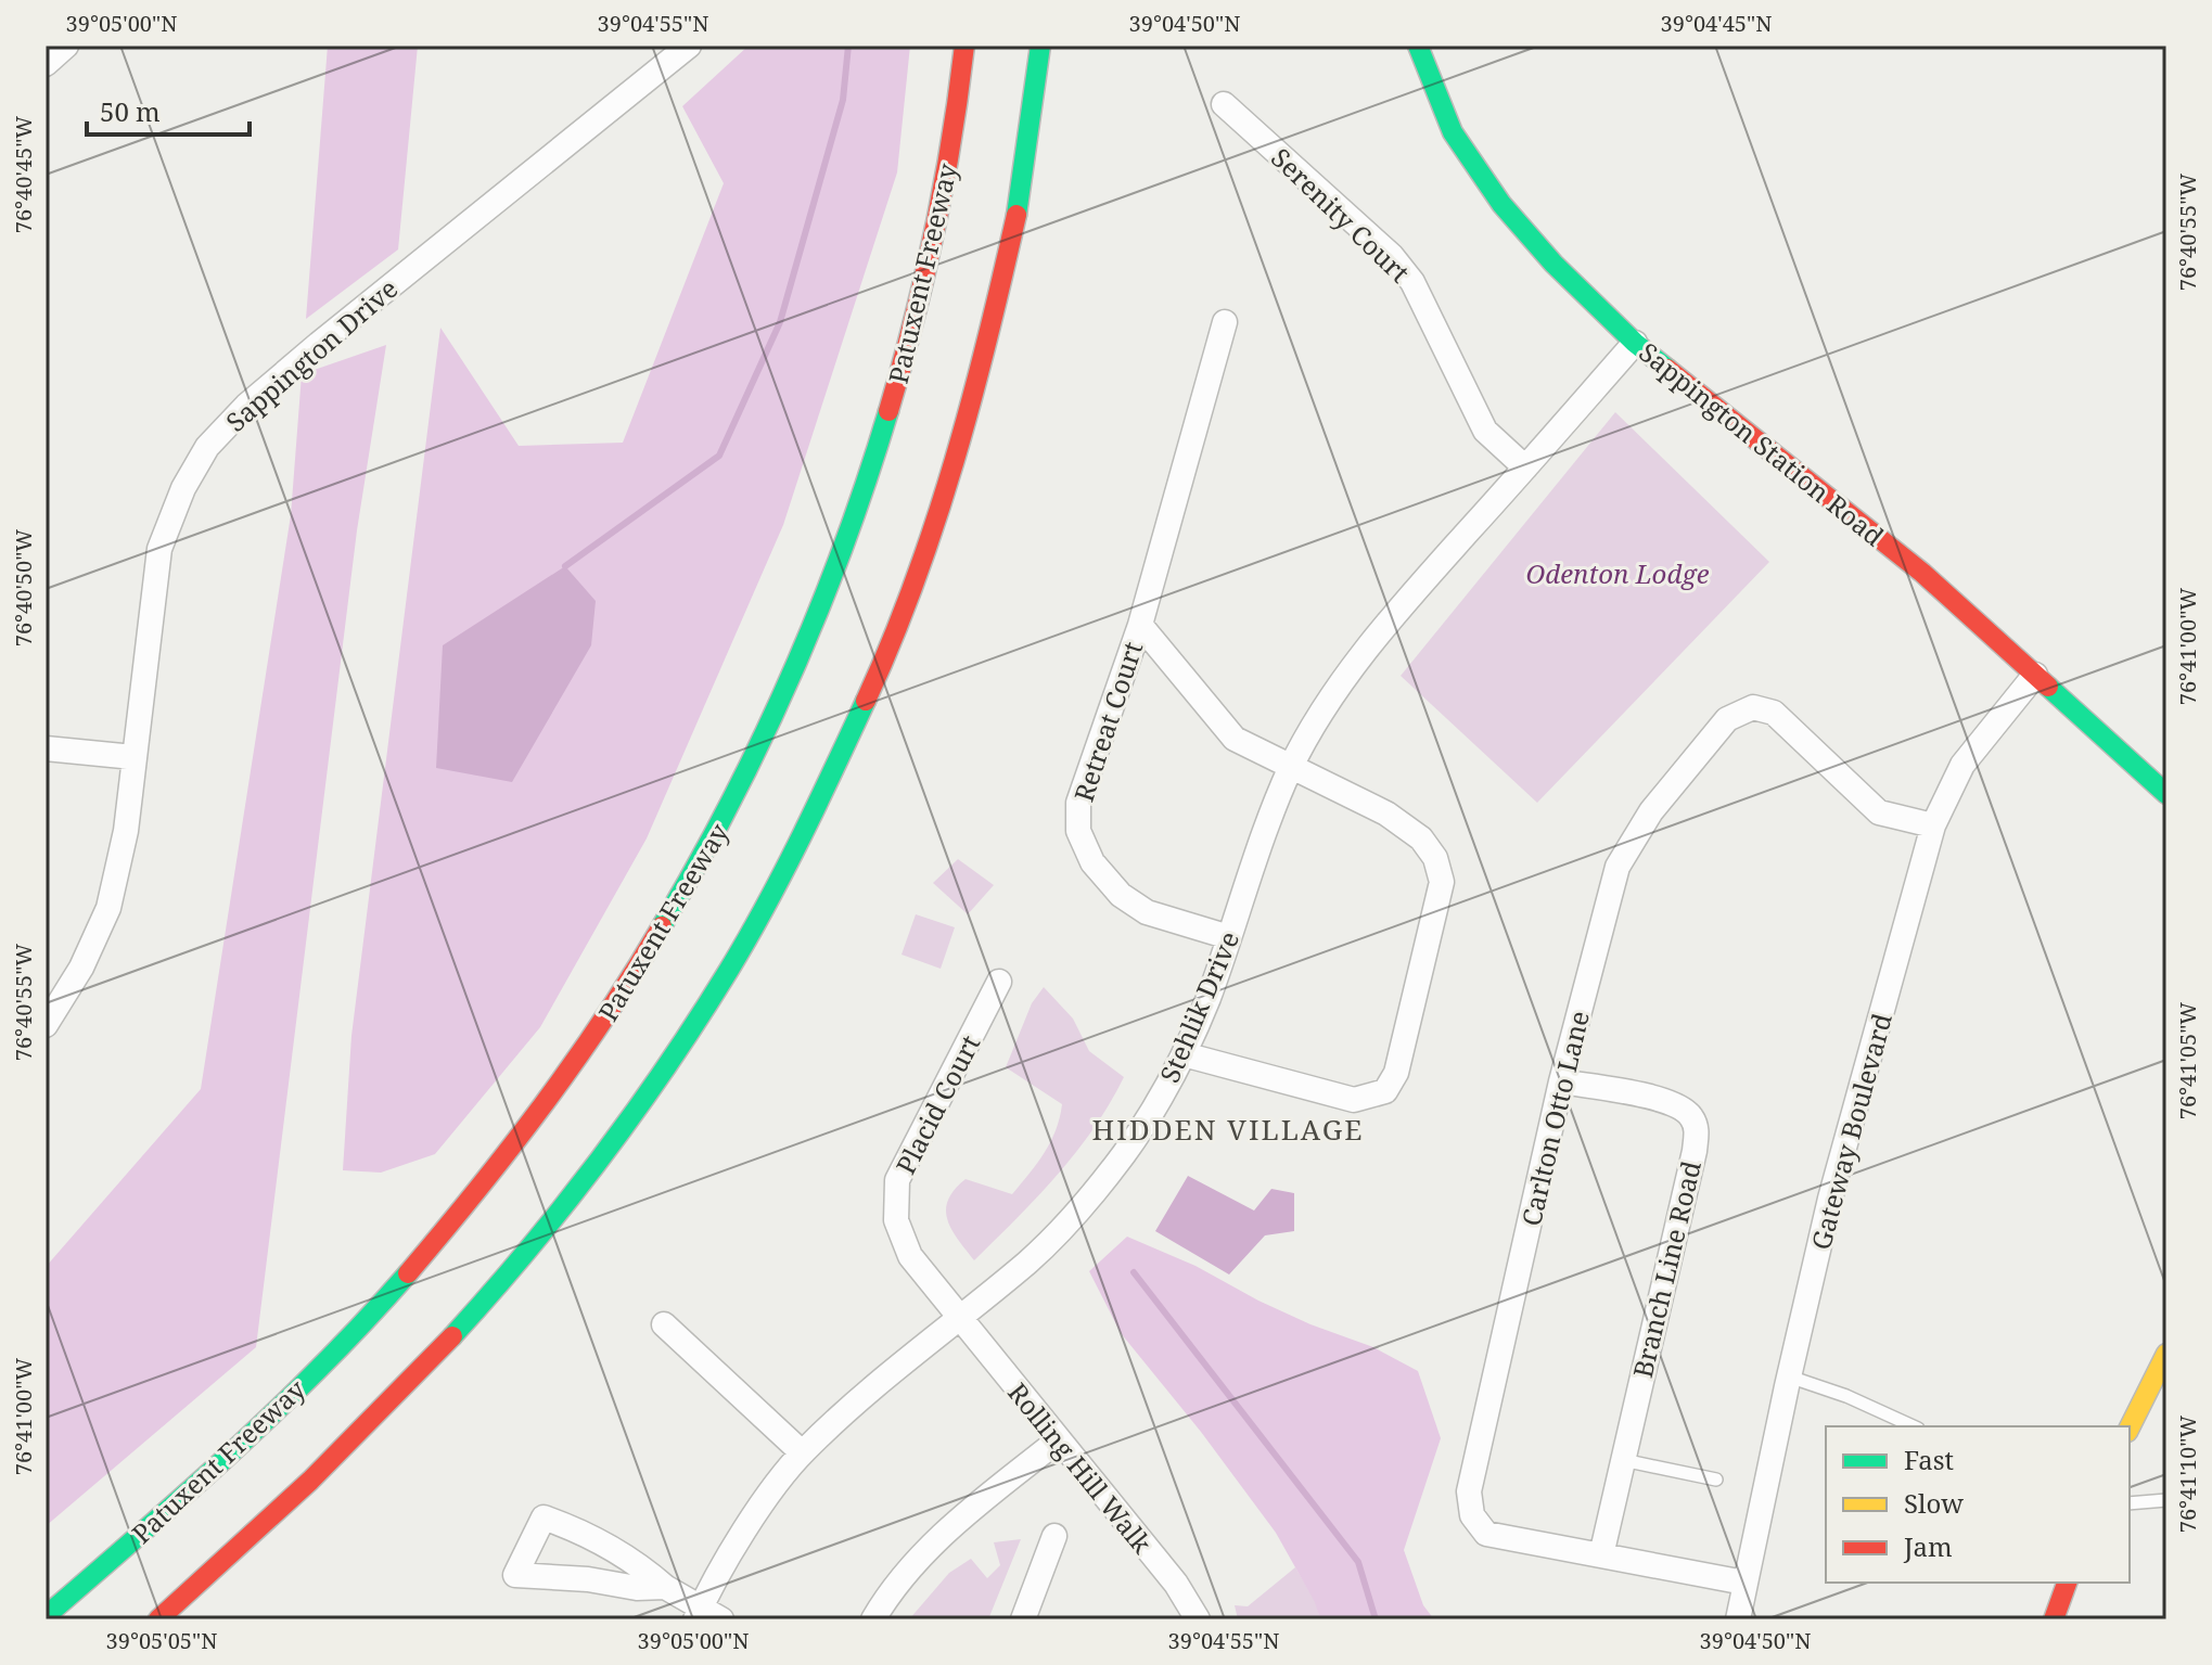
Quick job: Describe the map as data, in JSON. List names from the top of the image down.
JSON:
{
  "streets": {
    "main road": ["Patuxent Freeway", "Sappington Station Road"],
    "street": [
      "Serenity Court",
      "Sappington Drive",
      "Retreat Court",
      "Stehlik Drive",
      "Placid Court",
      "Carlton Otto Lane",
      "Gateway Boulevard",
      "Branch Line Road",
      "Rolling Hill Walk"
    ]
  },
  "crossings": [
    ["Serenity Court", "Stehlik Drive"],
    ["Sappington Station Road", "Stehlik Drive"],
    ["Sappington Station Road", "Gateway Boulevard"],
    ["Retreat Court", "Stehlik Drive"],
    ["Stehlik Drive", "Placid Court"],
    ["Stehlik Drive", "Rolling Hill Walk"],
    ["Placid Court", "Rolling Hill Walk"],
    ["Carlton Otto Lane", "Gateway Boulevard"],
    ["Carlton Otto Lane", "Branch Line Road"]
  ],
  "districts": ["HIDDEN VILLAGE"],
  "parks": ["Odenton Lodge"],
  "legend": ["Fast", "Slow", "Jam"],
  "scale_bar": "50 m",
  "coordinates": [
    "39°05'00\"N",
    "39°04'55\"N",
    "39°04'50\"N",
    "39°04'45\"N",
    "76°40'45\"W",
    "76°40'55\"W",
    "76°40'50\"W",
    "76°41'00\"W",
    "76°41'05\"W",
    "76°41'10\"W",
    "39°05'05\"N"
  ]
}
